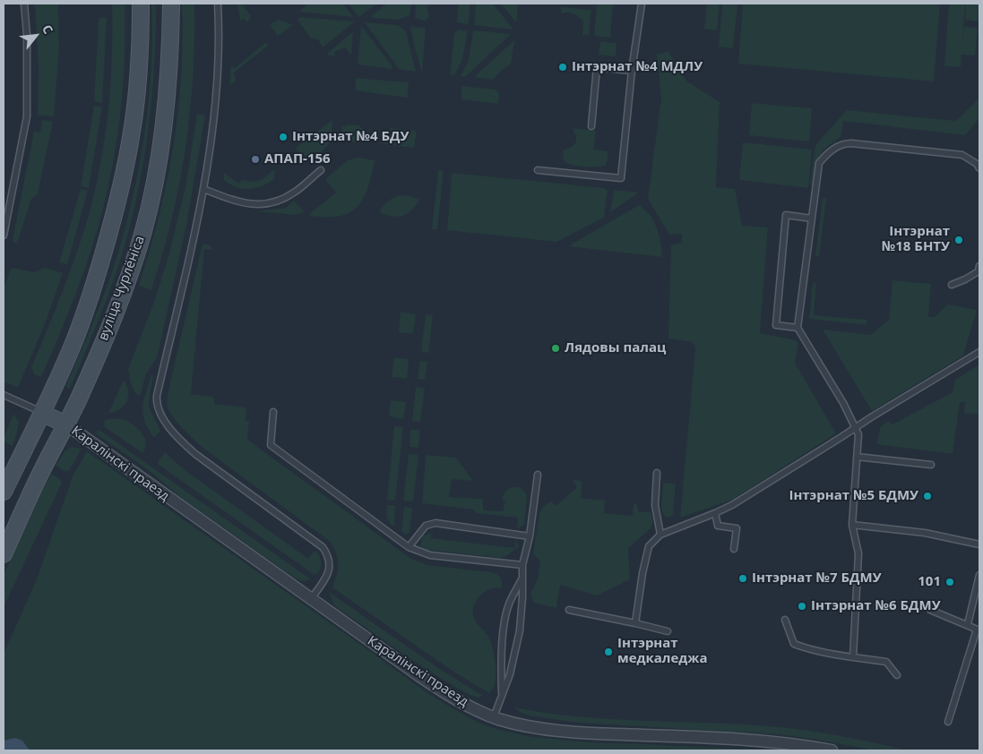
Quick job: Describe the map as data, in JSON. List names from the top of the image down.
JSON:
{
  "streets": {
    "main road": ["вуліца Чурлёніса"],
    "street": ["Каралінскі праезд"]
  },
  "crossings": [
    ["вуліца Чурлёніса", "Каралінскі праезд"]
  ],
  "places": [
    "Інтэрнат №4 МДЛУ",
    "Інтэрнат №4 БДУ",
    "АПАП-156",
    "Інтэрнат №18 БНТУ",
    "Лядовы палац",
    "Інтэрнат №5 БДМУ",
    "Інтэрнат №7 БДМУ",
    "101",
    "Інтэрнат №6 БДМУ",
    "Інтэрнат медкаледжа"
  ],
  "north": "top right"
}
